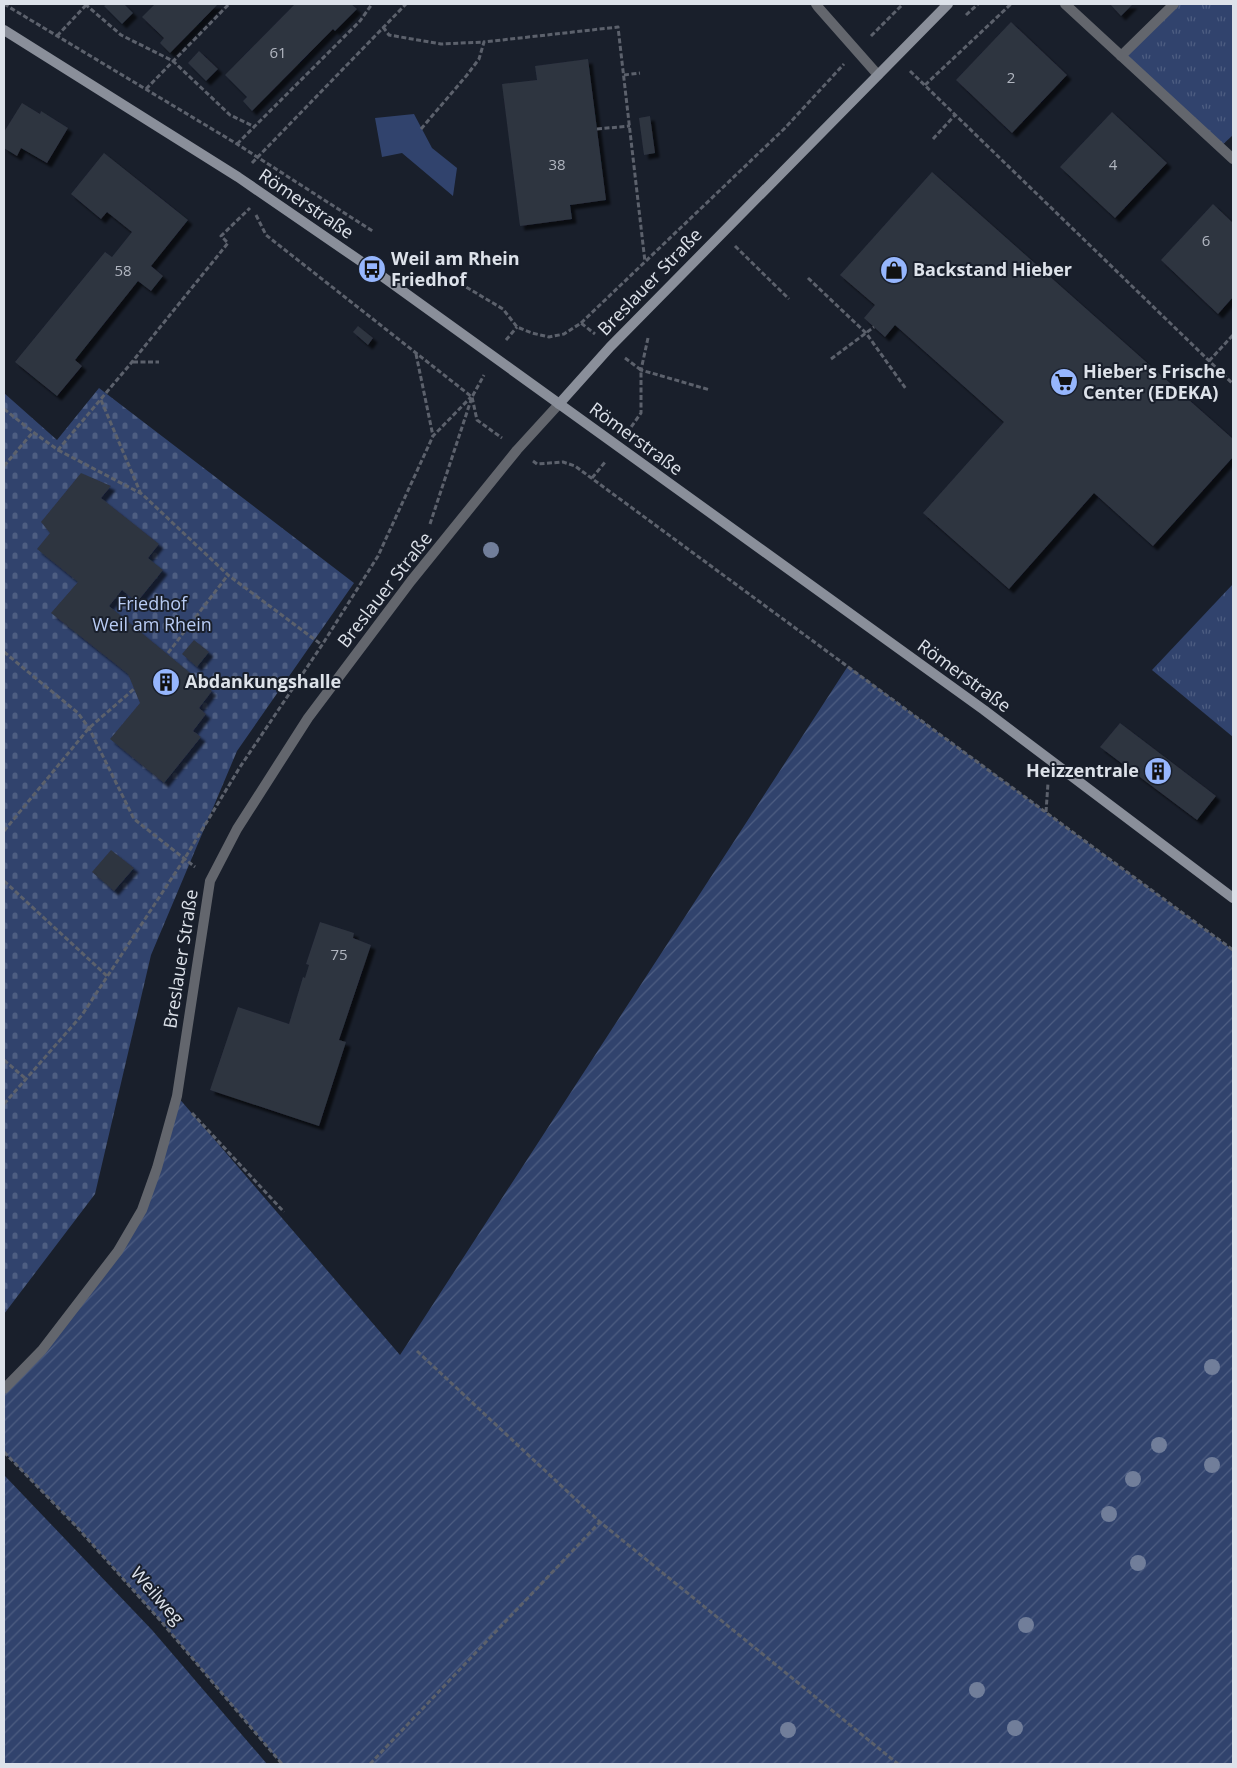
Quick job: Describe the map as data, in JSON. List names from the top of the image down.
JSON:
{
  "streets": {
    "street": ["Römerstraße", "Breslauer Straße"],
    "path": ["Weilweg"]
  },
  "crossings": [
    ["Römerstraße", "Breslauer Straße"]
  ],
  "parks": ["Friedhof Weil am Rhein"],
  "places": {
    "bus stop": ["Weil am Rhein Friedhof"],
    "shop": ["Backstand Hieber"],
    "supermarket": ["Hieber's Frische Center (EDEKA)"],
    "building": ["Abdankungshalle", "Heizzentrale"]
  },
  "house_numbers": [
    "61",
    "2",
    "38",
    "4",
    "6",
    "58",
    "75"
  ]
}
